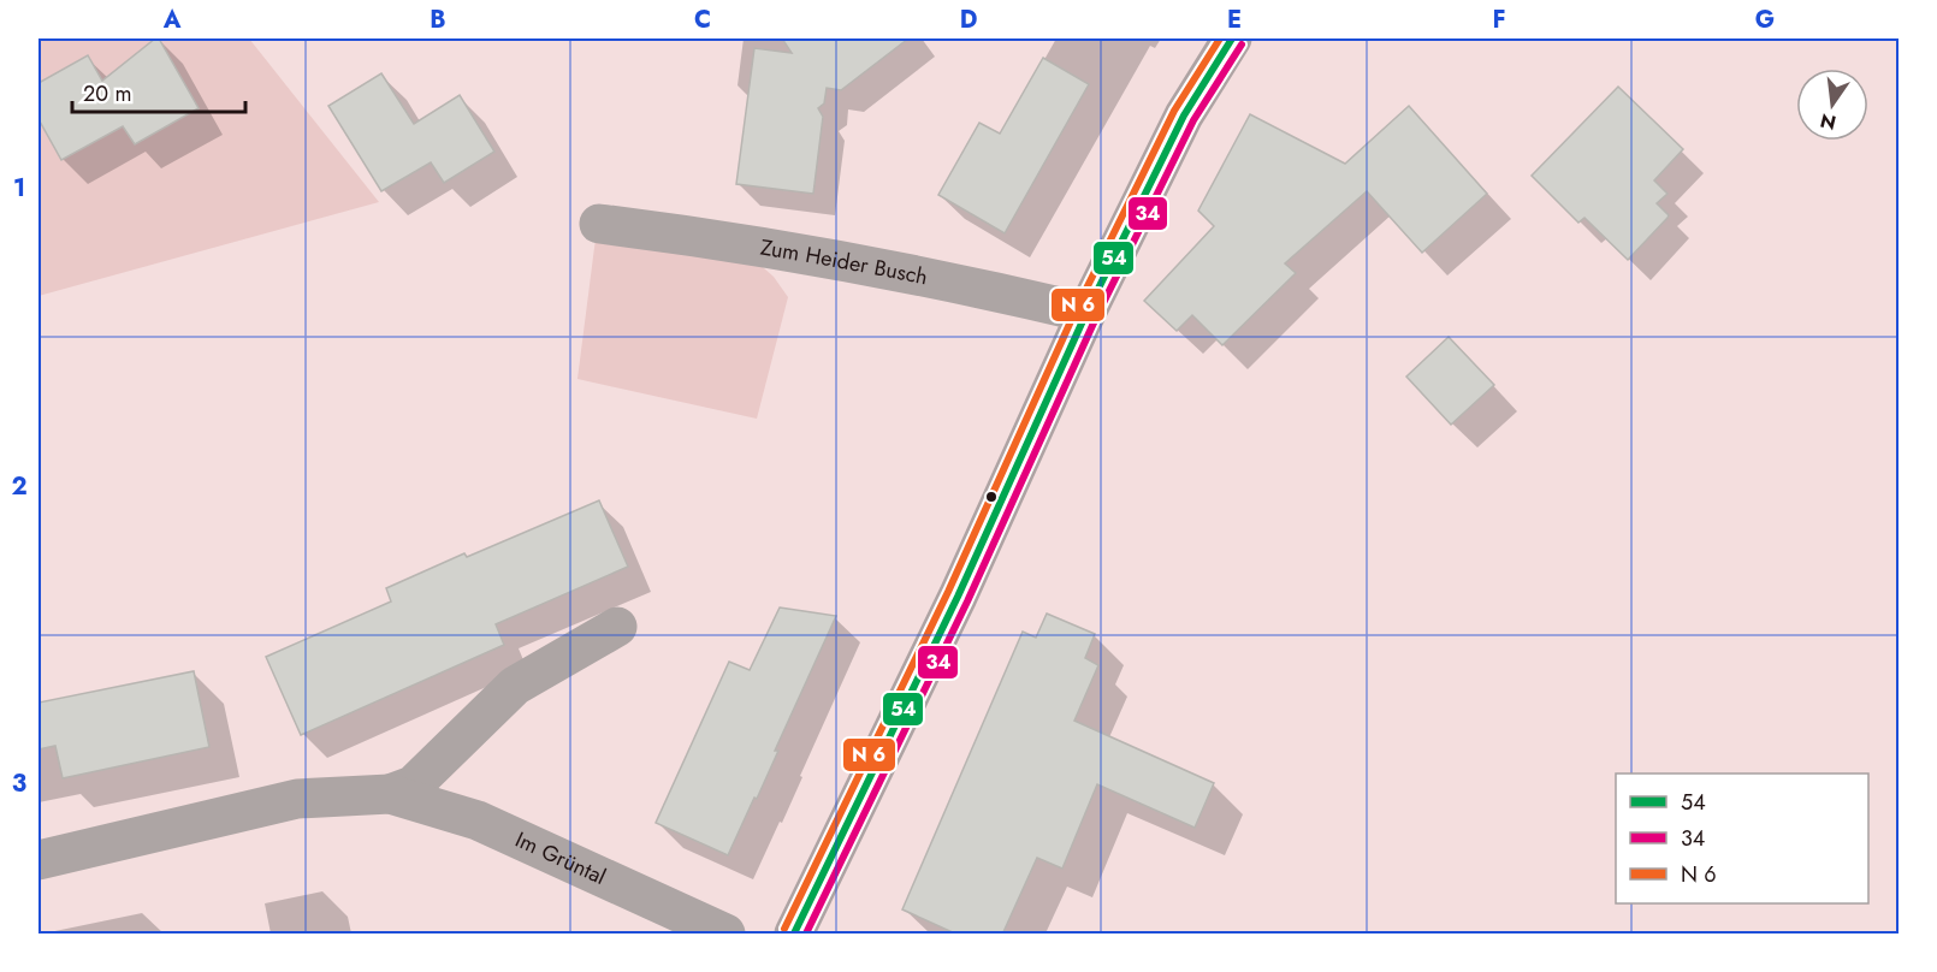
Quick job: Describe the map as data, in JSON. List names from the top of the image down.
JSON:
{
  "streets": {
    "street": ["Zum Heider Busch", "Im Grüntal"]
  },
  "lines": ["transit line 54", "transit line 34"],
  "legend": ["54", "34", "N 6"],
  "scale_bar": "20 m",
  "north": "bottom",
  "grid": {
    "columns": [
      "A",
      "B",
      "C",
      "D",
      "E",
      "F",
      "G"
    ],
    "rows": ["1", "2", "3"]
  }
}
